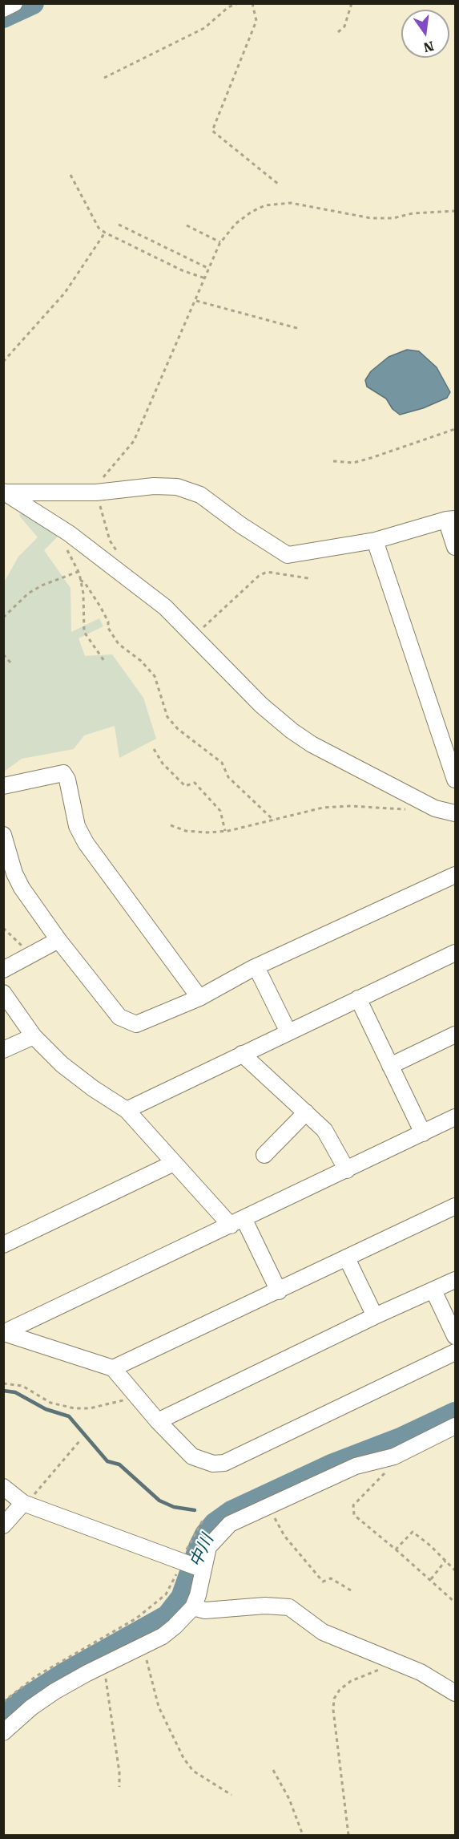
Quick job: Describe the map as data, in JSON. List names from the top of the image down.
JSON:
{
  "water": ["中川"],
  "north": "bottom"
}
